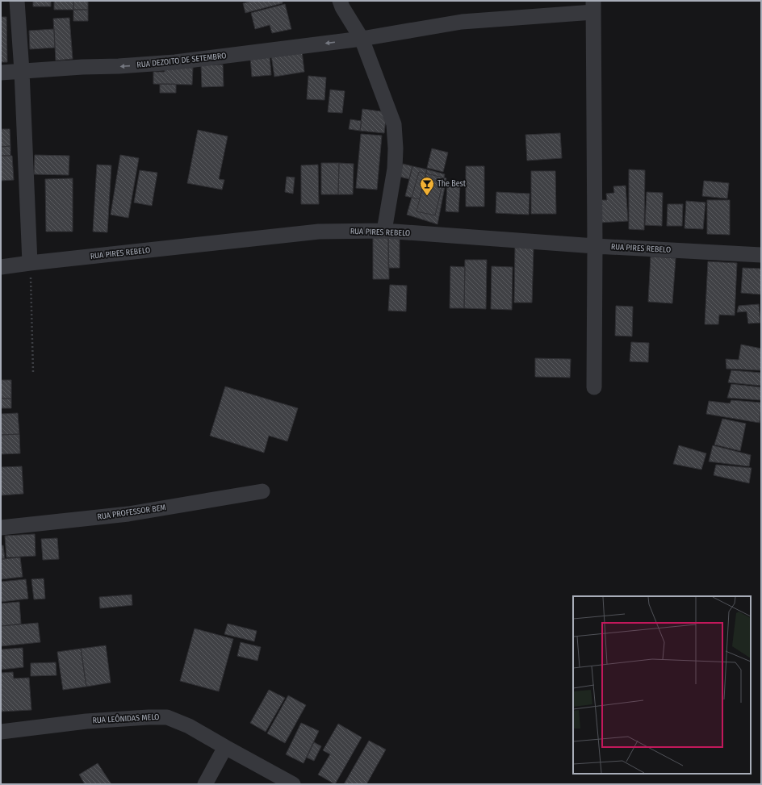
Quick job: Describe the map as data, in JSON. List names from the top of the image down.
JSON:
{
  "streets": {
    "street": [
      "RUA DEZOITO DE SETEMBRO",
      "RUA PIRES REBELO",
      "RUA PROFESSOR BEM",
      "RUA LEÔNIDAS MELO"
    ]
  },
  "one_way": ["RUA DEZOITO DE SETEMBRO"],
  "places": {
    "bar": ["The Best"]
  }
}
